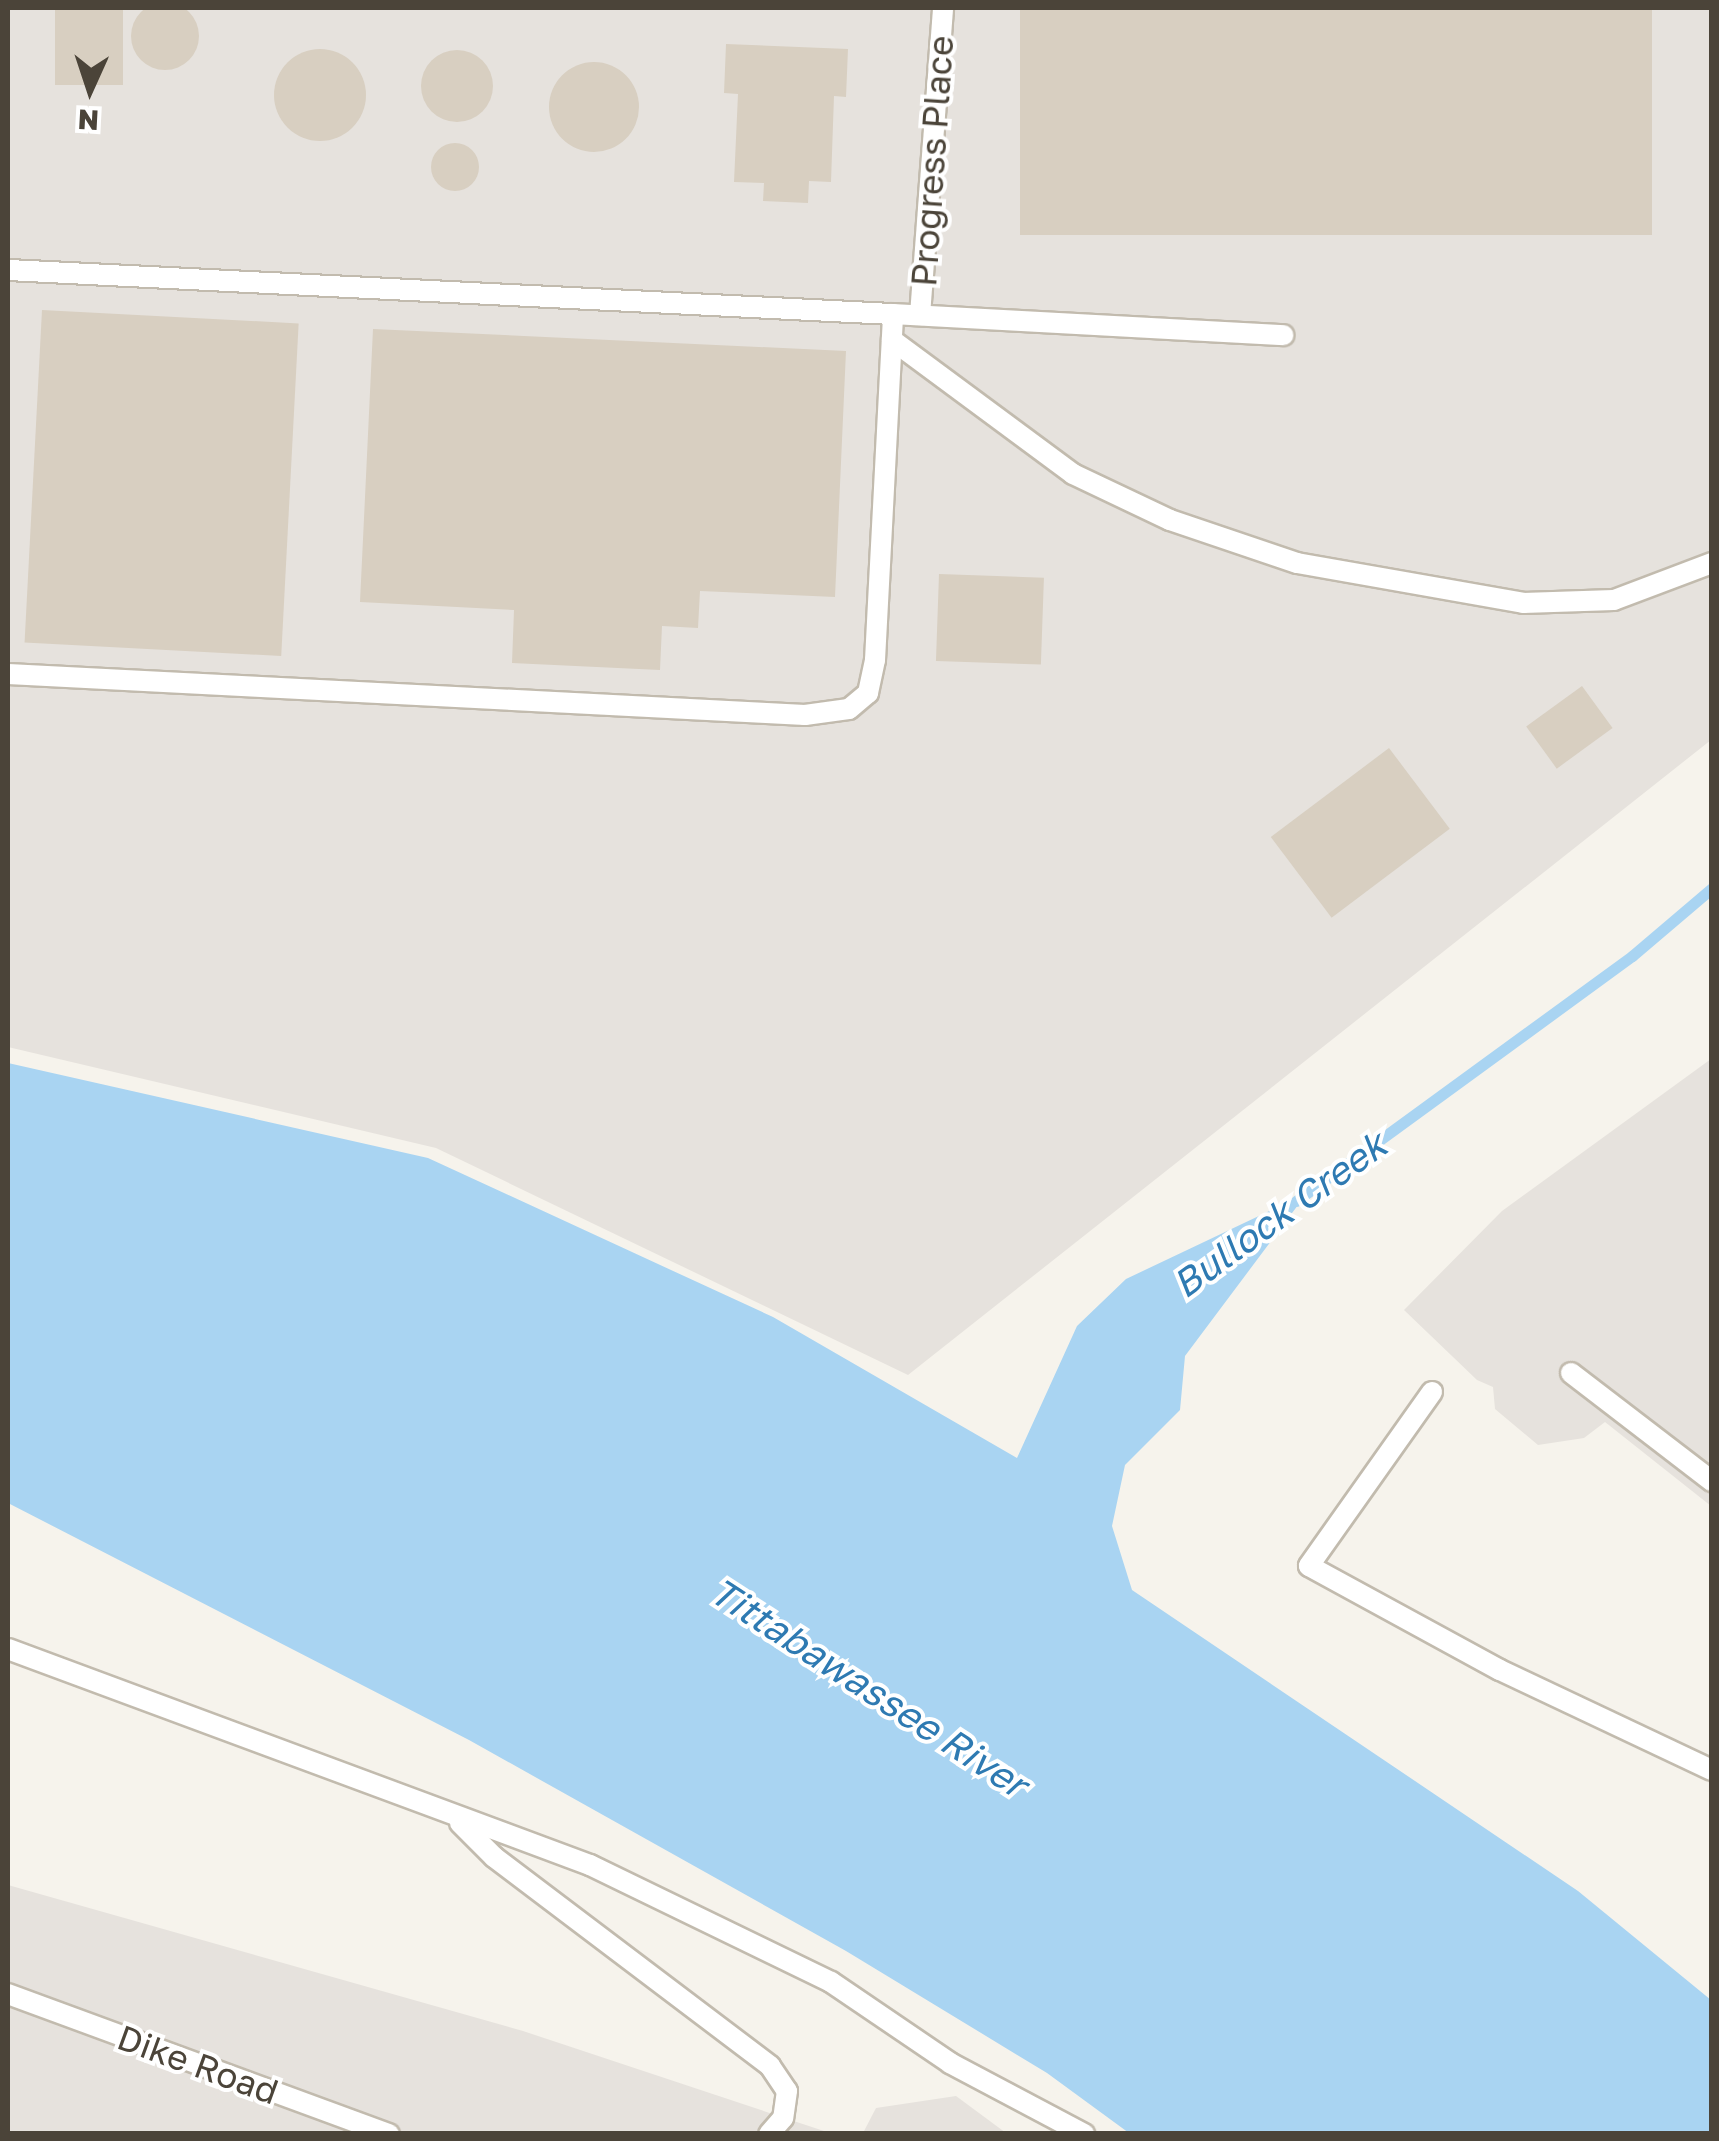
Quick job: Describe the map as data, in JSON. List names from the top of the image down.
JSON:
{
  "streets": {
    "lane": ["Progress Place", "Dike Road"]
  },
  "water": ["Bullock Creek", "Tittabawassee River"],
  "north": "bottom"
}
